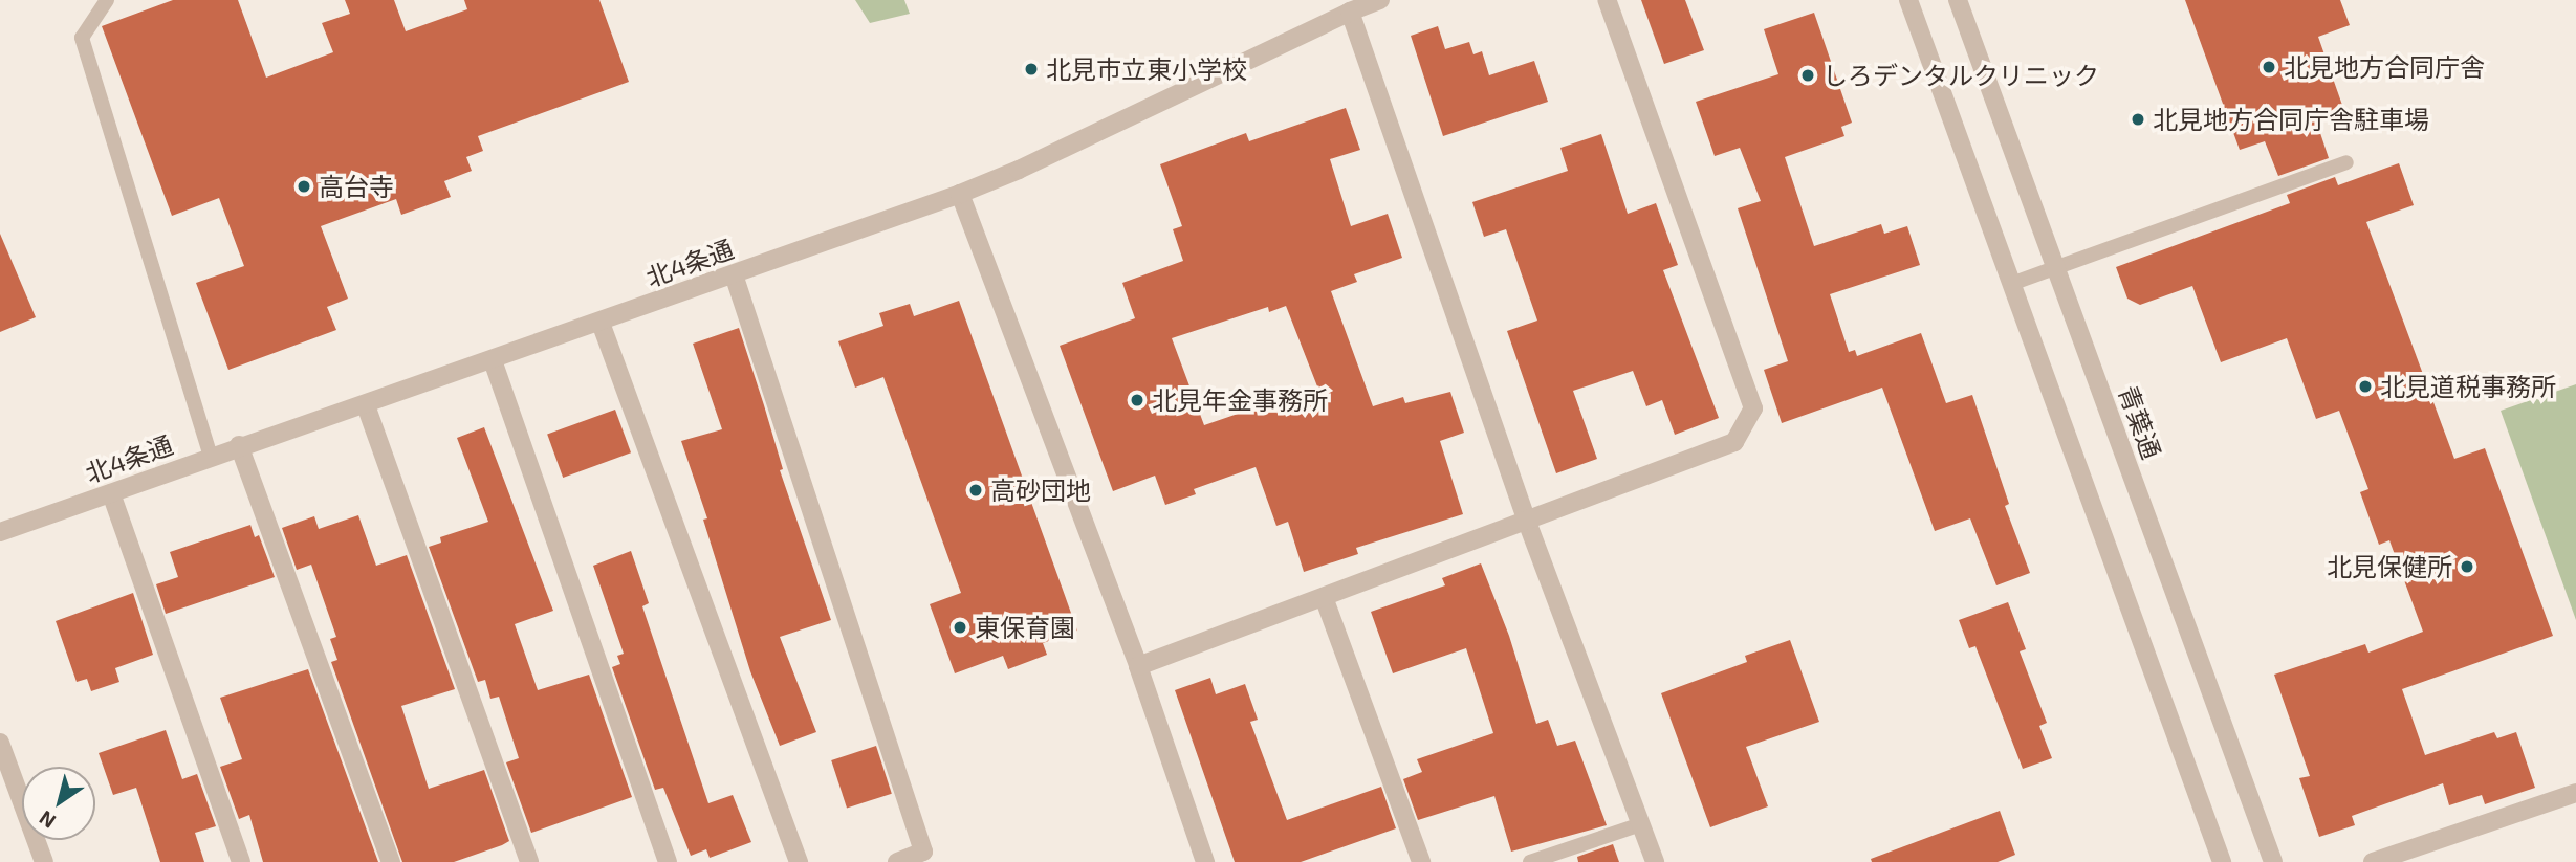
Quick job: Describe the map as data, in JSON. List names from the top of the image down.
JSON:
{
  "streets": {
    "street": ["北4条通", "青葉通"]
  },
  "places": [
    "北見地方合同庁舎",
    "北見市立東小学校",
    "しろデンタルクリニック",
    "北見地方合同庁舎駐車場",
    "高台寺",
    "北見道税事務所",
    "北見年金事務所",
    "高砂団地",
    "北見保健所",
    "東保育園"
  ],
  "north": "bottom left"
}
